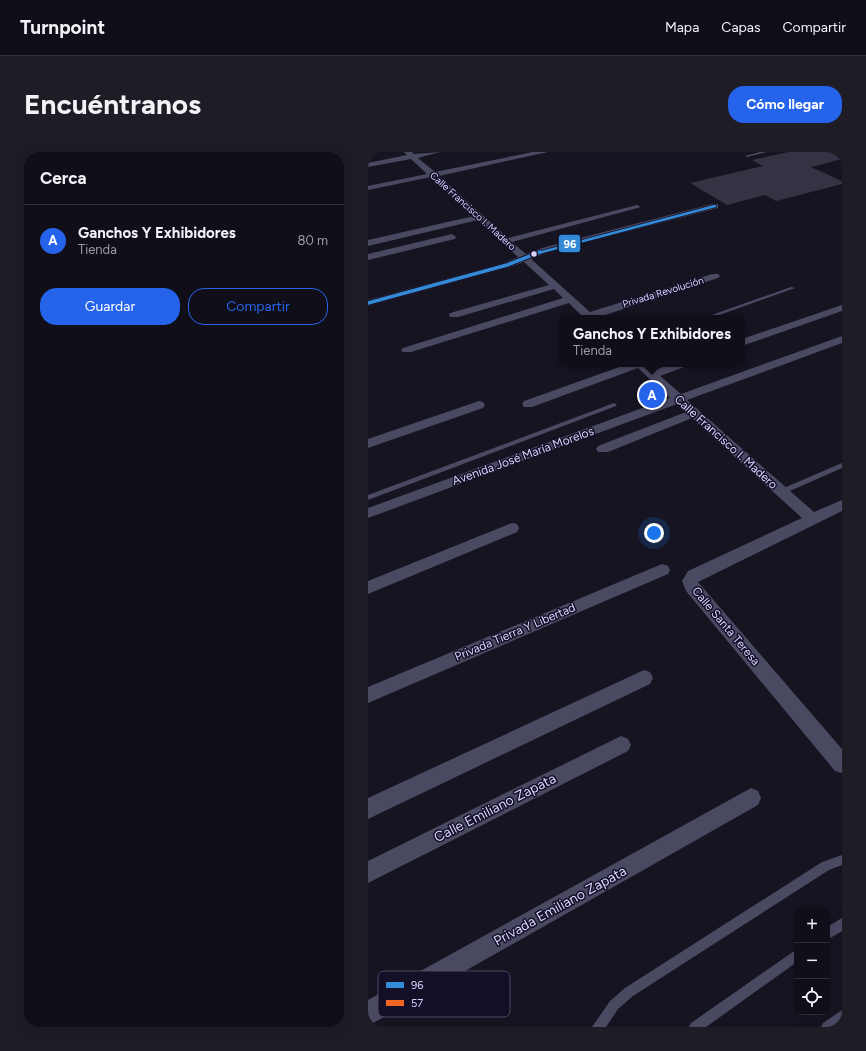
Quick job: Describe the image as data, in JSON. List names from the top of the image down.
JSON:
{
  "streets": {
    "street": [
      "Calle Francisco I. Madero",
      "Privada Revolución",
      "Avenida José María Morelos",
      "Calle Santa Teresa",
      "Privada Tierra Y Libertad",
      "Calle Emiliano Zapata",
      "Privada Emiliano Zapata"
    ]
  },
  "crossings": [
    ["Calle Francisco I. Madero", "Avenida José María Morelos"],
    ["Calle Francisco I. Madero", "Calle Santa Teresa"]
  ],
  "lines": ["transit line 96"],
  "legend": ["96", "57"],
  "page": {
    "header": "Turnpoint",
    "nav": ["Mapa", "Capas", "Compartir"],
    "buttons": [
      "Cómo llegar",
      ["Guardar", "Compartir"]
    ],
    "title": "Encuéntranos",
    "heading": "Cerca",
    "list": [
      {
        "mark": "A",
        "name": "Ganchos Y Exhibidores",
        "note": "Tienda",
        "value": "80 m"
      }
    ],
    "popup": ["Ganchos Y Exhibidores", "Tienda"],
    "pins": "A",
    "map_buttons": ["+", "−"]
  }
}
